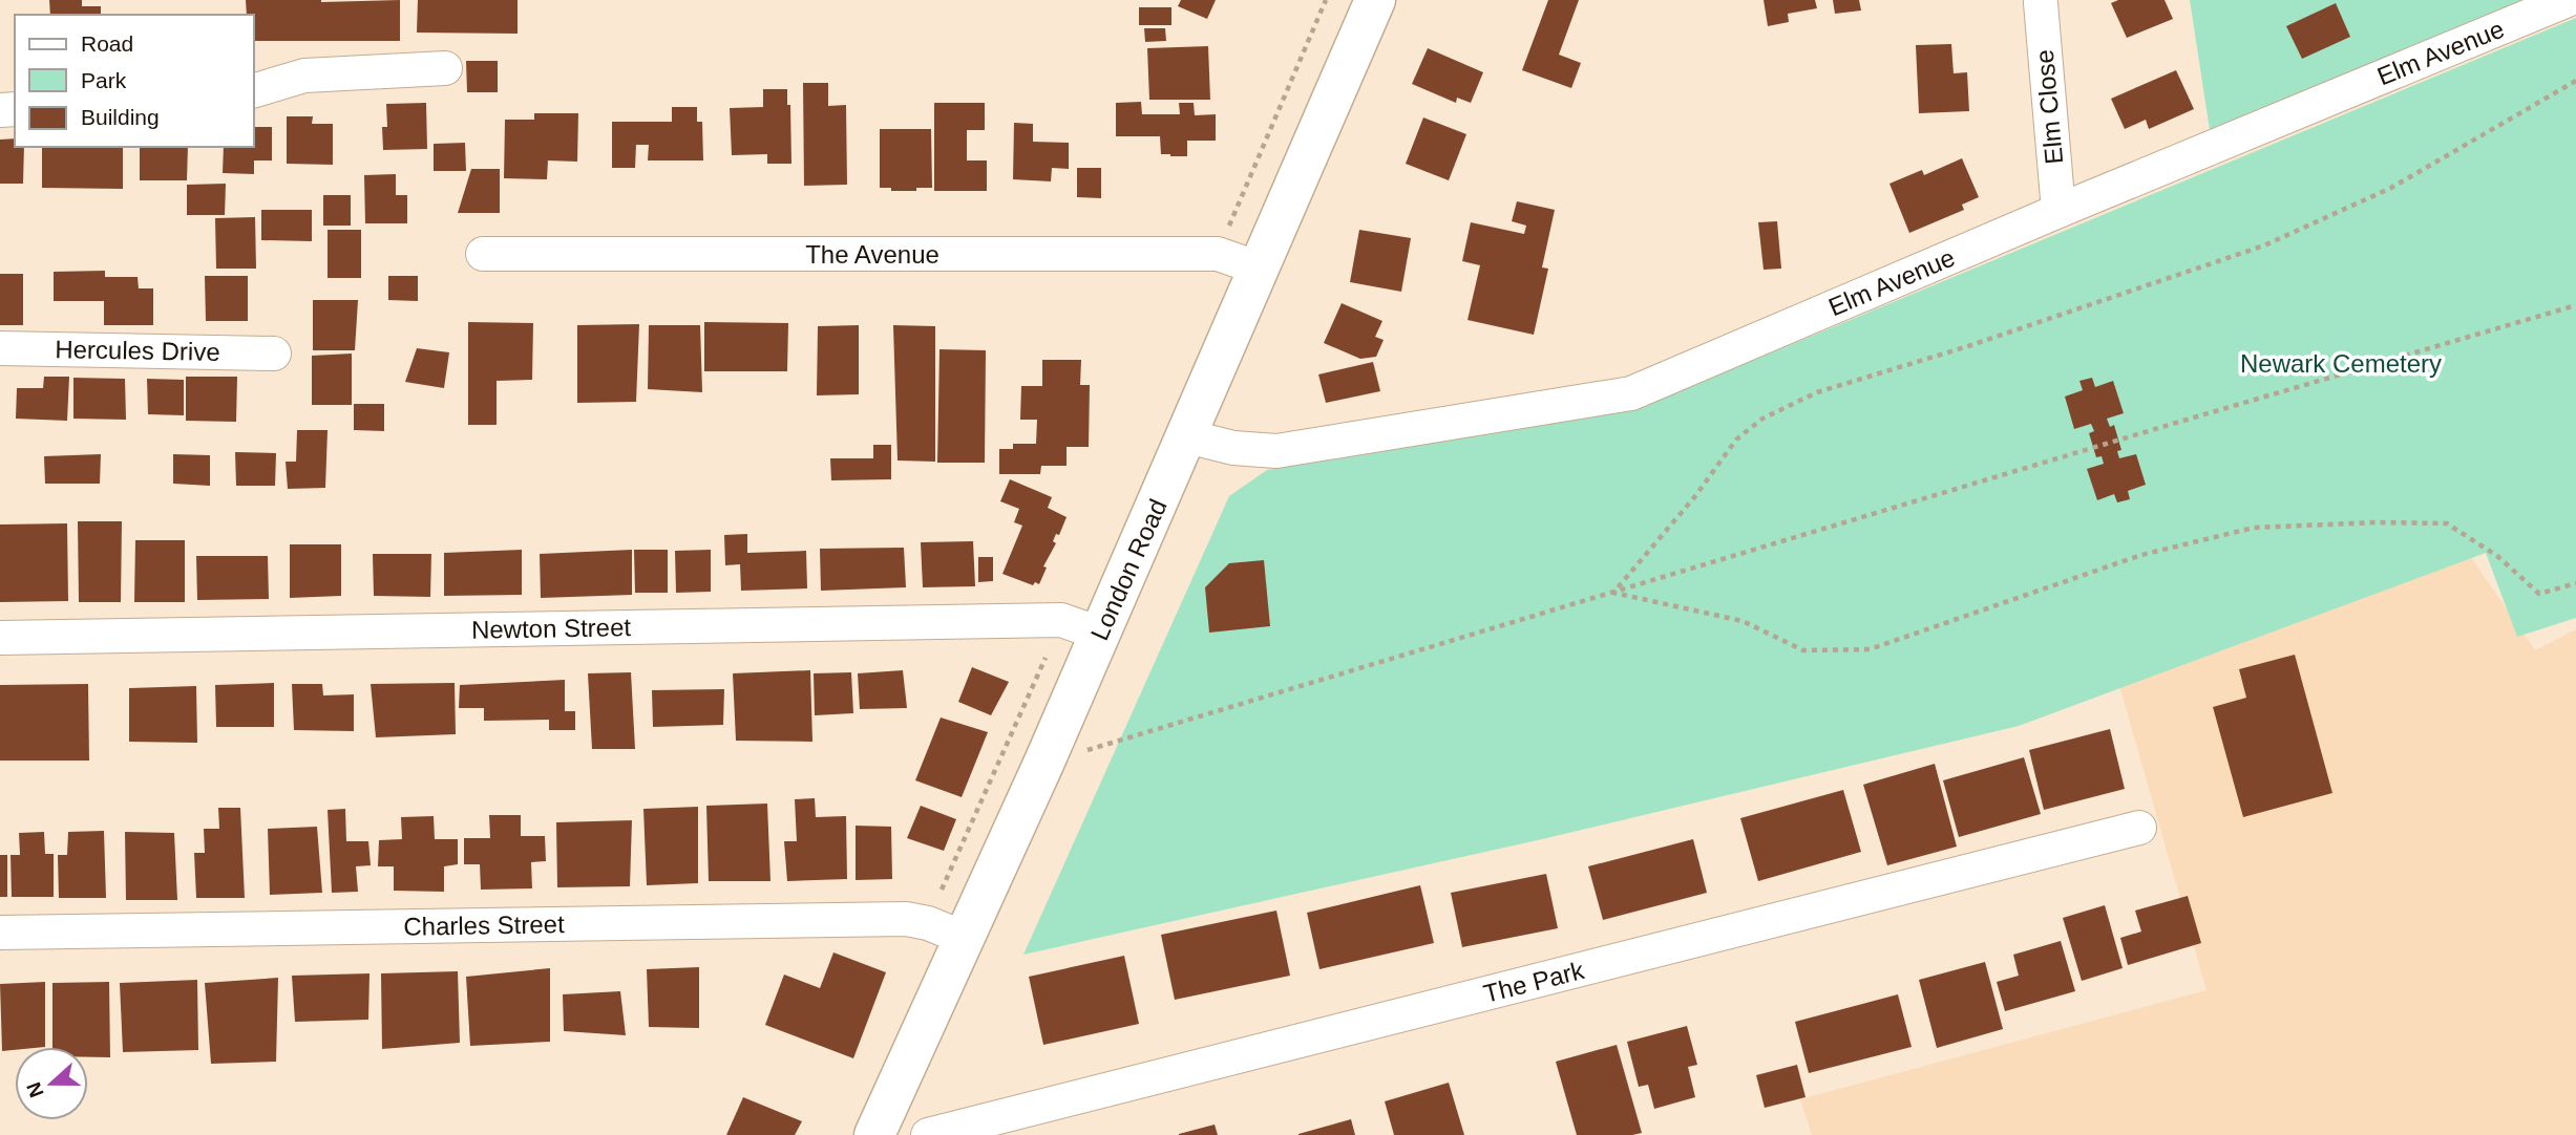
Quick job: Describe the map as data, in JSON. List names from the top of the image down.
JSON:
{
  "streets": {
    "main road": ["London Road"],
    "street": [
      "Elm Avenue",
      "Elm Close",
      "The Avenue",
      "Hercules Drive",
      "Newton Street",
      "Charles Street",
      "The Park"
    ]
  },
  "crossings": [
    ["Elm Avenue", "Elm Close"],
    ["Elm Avenue", "London Road"],
    ["The Avenue", "London Road"],
    ["London Road", "Newton Street"],
    ["London Road", "Charles Street"]
  ],
  "parks": ["Newark Cemetery"],
  "legend": ["Road", "Park", "Building"],
  "north": "left"
}
